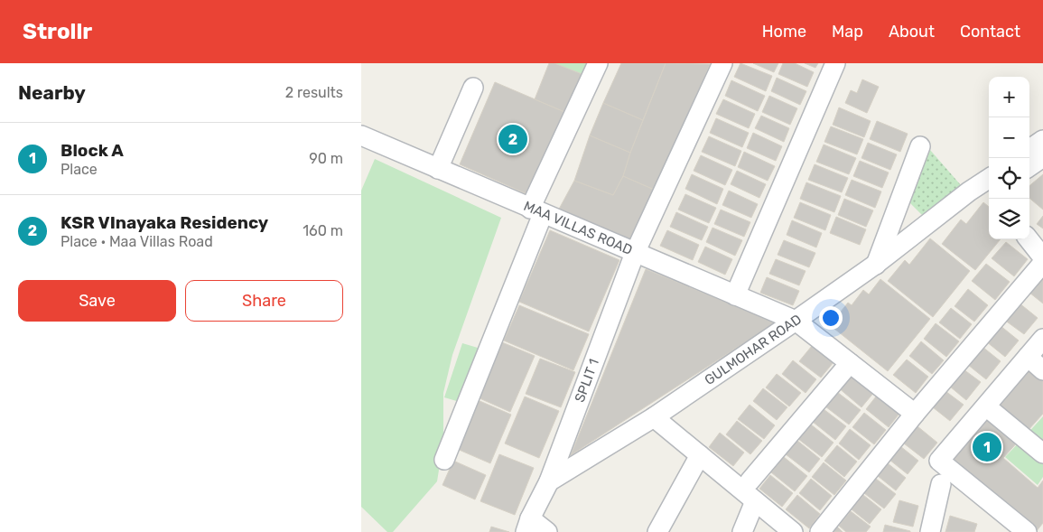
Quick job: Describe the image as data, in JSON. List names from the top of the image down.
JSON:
{
  "streets": {
    "street": ["MAA VILLAS ROAD", "GULMOHAR ROAD", "SPLIT 1"]
  },
  "crossings": [
    ["MAA VILLAS ROAD", "GULMOHAR ROAD"],
    ["MAA VILLAS ROAD", "SPLIT 1"],
    ["GULMOHAR ROAD", "SPLIT 1"]
  ],
  "page": {
    "header": "Strollr",
    "nav": [
      "Home",
      "Map",
      "About",
      "Contact"
    ],
    "heading": ["Nearby", "2 results"],
    "map_buttons": ["+", "−"],
    "list": [
      {
        "mark": "1",
        "name": "Block A",
        "note": "Place",
        "value": "90 m"
      },
      {
        "mark": "2",
        "name": "KSR VInayaka Residency",
        "note": "Place · Maa Villas Road",
        "value": "160 m"
      }
    ],
    "pins": ["2", "1"],
    "buttons": ["Save", "Share"]
  }
}
